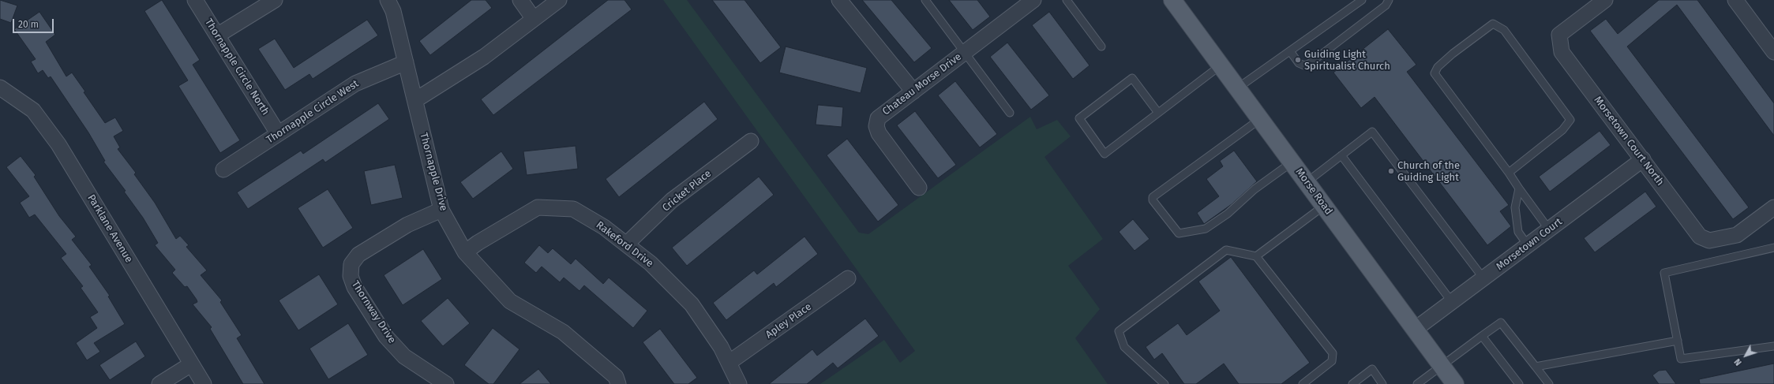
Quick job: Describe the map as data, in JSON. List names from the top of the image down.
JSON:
{
  "streets": {
    "main road": ["Morse Road"],
    "street": [
      "Thornapple Circle North",
      "Chateau Morse Drive",
      "Thornapple Circle West",
      "Morsetown Court North",
      "Thornapple Drive",
      "Cricket Place",
      "Parklane Avenue",
      "Rakeford Drive",
      "Morsetown Court",
      "Thornway Drive",
      "Apley Place"
    ]
  },
  "crossings": [
    ["Thornapple Circle North", "Thornapple Circle West"],
    ["Thornapple Circle West", "Thornapple Drive"],
    ["Morsetown Court North", "Morsetown Court"],
    ["Thornapple Drive", "Rakeford Drive"],
    ["Thornapple Drive", "Thornway Drive"],
    ["Cricket Place", "Rakeford Drive"],
    ["Morse Road", "Morsetown Court"],
    ["Rakeford Drive", "Apley Place"]
  ],
  "places": ["Guiding Light Spiritualist Church", "Church of the Guiding Light"],
  "scale_bar": "20 m",
  "north": "bottom left"
}
